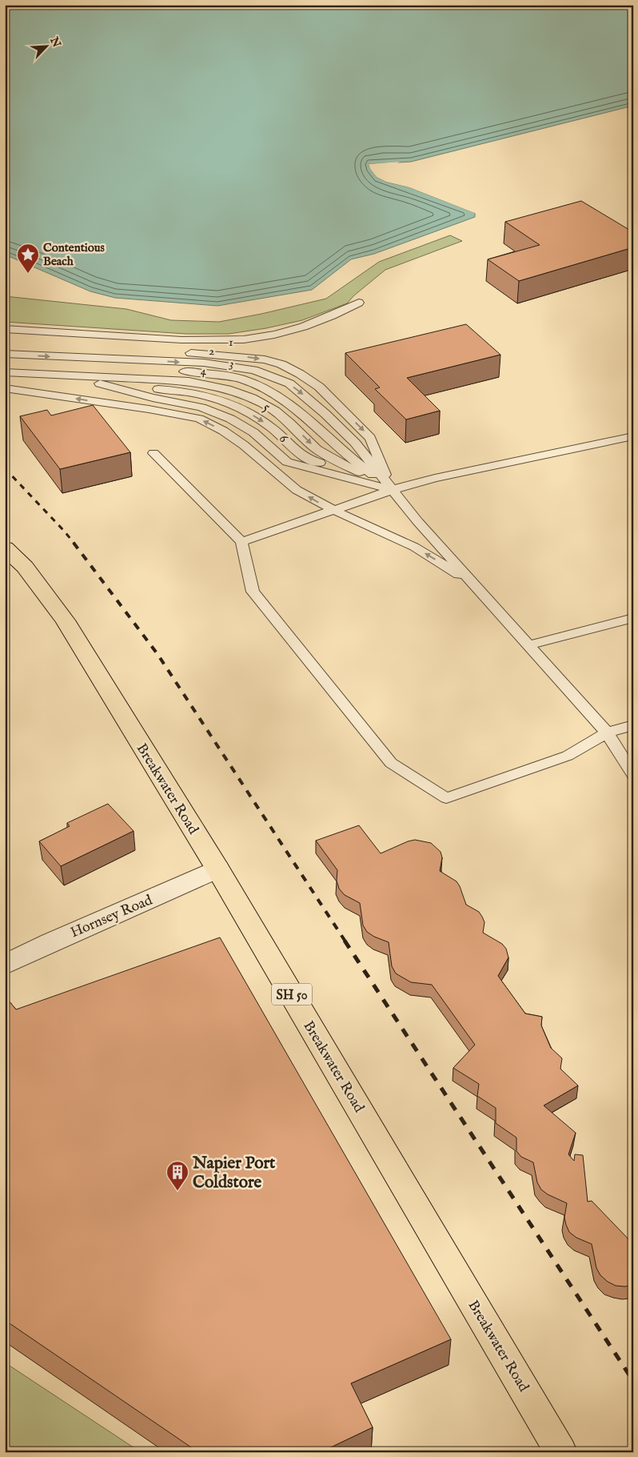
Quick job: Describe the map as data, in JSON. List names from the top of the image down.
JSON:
{
  "streets": {
    "highway": ["Breakwater Road", "SH 50"],
    "street": ["Hornsey Road"],
    "lane": [
      "1",
      "2",
      "3",
      "4",
      "6"
    ]
  },
  "crossings": [
    ["1", "2"],
    ["1", "3"],
    ["1", "4"],
    ["1", "6"],
    ["2", "3"],
    ["2", "4"],
    ["2", "6"],
    ["3", "4"],
    ["3", "6"],
    ["4", "6"],
    ["Breakwater Road", "Hornsey Road"]
  ],
  "places": {
    "place": ["Contentious Beach"],
    "building": ["Napier Port Coldstore"]
  },
  "north": "top right"
}
